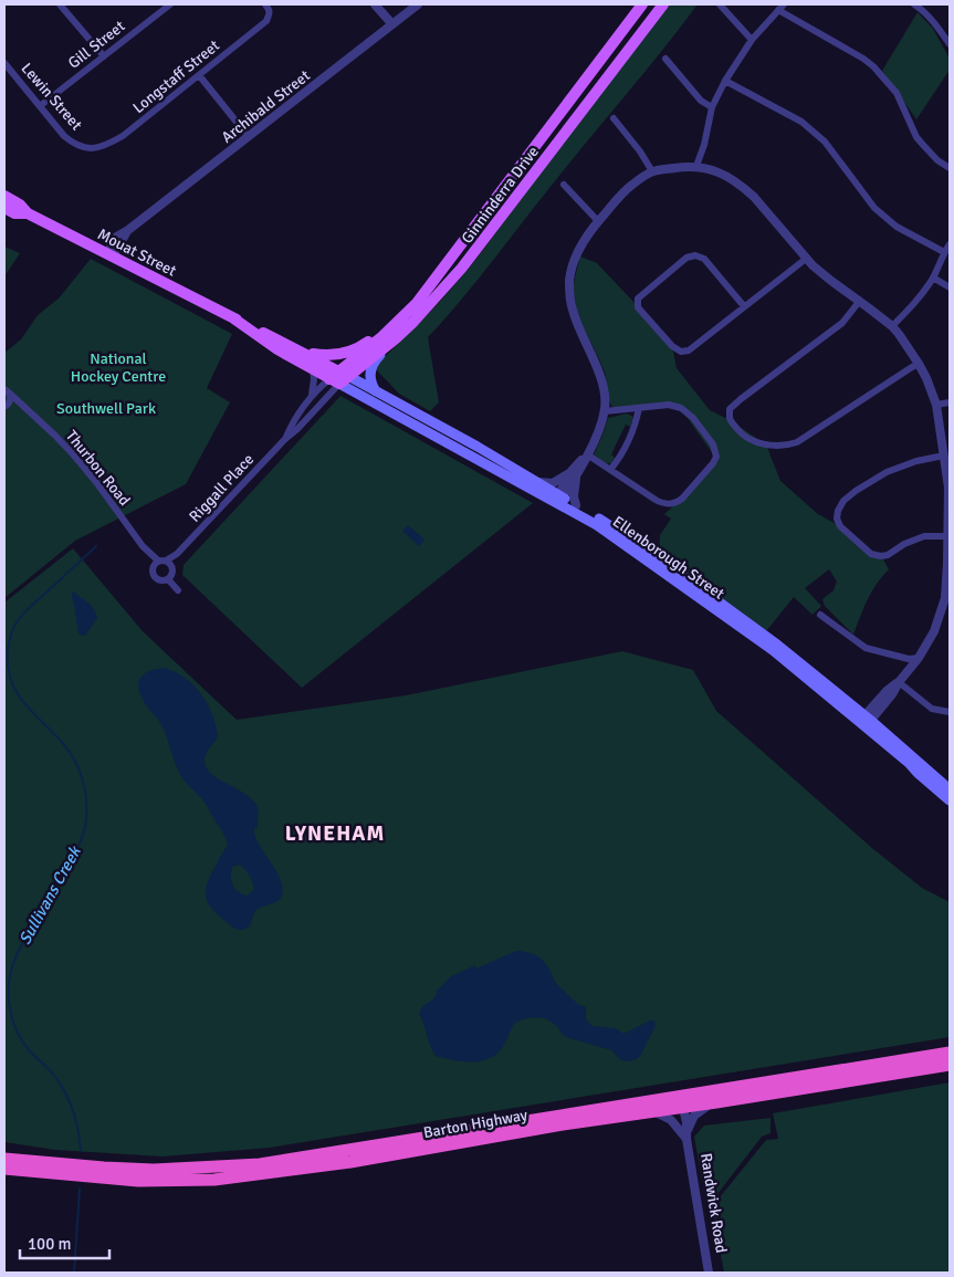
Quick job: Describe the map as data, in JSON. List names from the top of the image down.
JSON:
{
  "streets": {
    "highway": ["Barton Highway"],
    "main road": ["Ginninderra Drive", "Mouat Street", "Ellenborough Street"],
    "street": [
      "Gill Street",
      "Longstaff Street",
      "Lewin Street",
      "Archibald Street",
      "Thurbon Road",
      "Riggall Place",
      "Randwick Road"
    ]
  },
  "crossings": [
    ["Gill Street", "Lewin Street"],
    ["Longstaff Street", "Lewin Street"],
    ["Archibald Street", "Mouat Street"],
    ["Ginninderra Drive", "Mouat Street"],
    ["Ginninderra Drive", "Riggall Place"],
    ["Ginninderra Drive", "Ellenborough Street"],
    ["Mouat Street", "Riggall Place"],
    ["Mouat Street", "Ellenborough Street"],
    ["Thurbon Road", "Riggall Place"],
    ["Riggall Place", "Ellenborough Street"],
    ["Barton Highway", "Randwick Road"]
  ],
  "districts": ["LYNEHAM"],
  "water": ["Sullivans Creek"],
  "parks": ["National Hockey Centre", "Southwell Park"],
  "scale_bar": "100 m"
}
